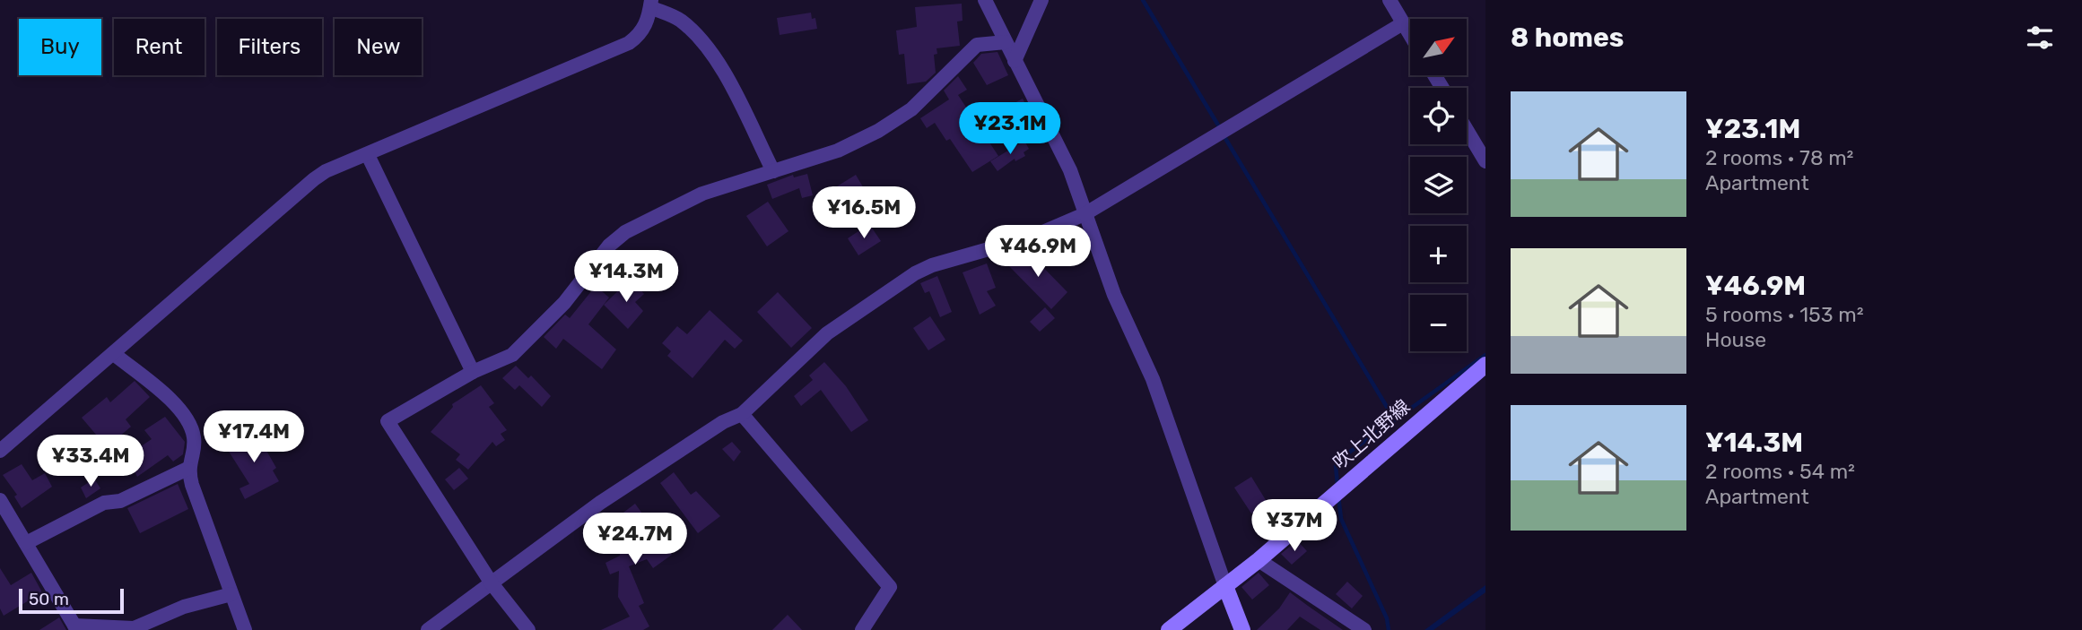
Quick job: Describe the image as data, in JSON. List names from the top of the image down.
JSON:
{
  "streets": {
    "main road": ["吹上北野線"]
  },
  "scale_bar": "50 m",
  "north": "top right",
  "page": {
    "heading": "8 homes",
    "map_buttons": ["+", "−"],
    "chip": [
      "Buy",
      "Rent",
      "Filters",
      "New"
    ],
    "list": [
      {
        "name": "¥23.1M",
        "note": "2 rooms · 78 m² · Apartment"
      },
      {
        "name": "¥46.9M",
        "note": "5 rooms · 153 m² · House"
      },
      {
        "name": "¥14.3M",
        "note": "2 rooms · 54 m² · Apartment"
      }
    ],
    "price": [
      "¥23.1M",
      "¥16.5M",
      "¥46.9M",
      "¥14.3M",
      "¥17.4M",
      "¥33.4M",
      "¥37M",
      "¥24.7M"
    ],
    "scale": "50 m"
  }
}
